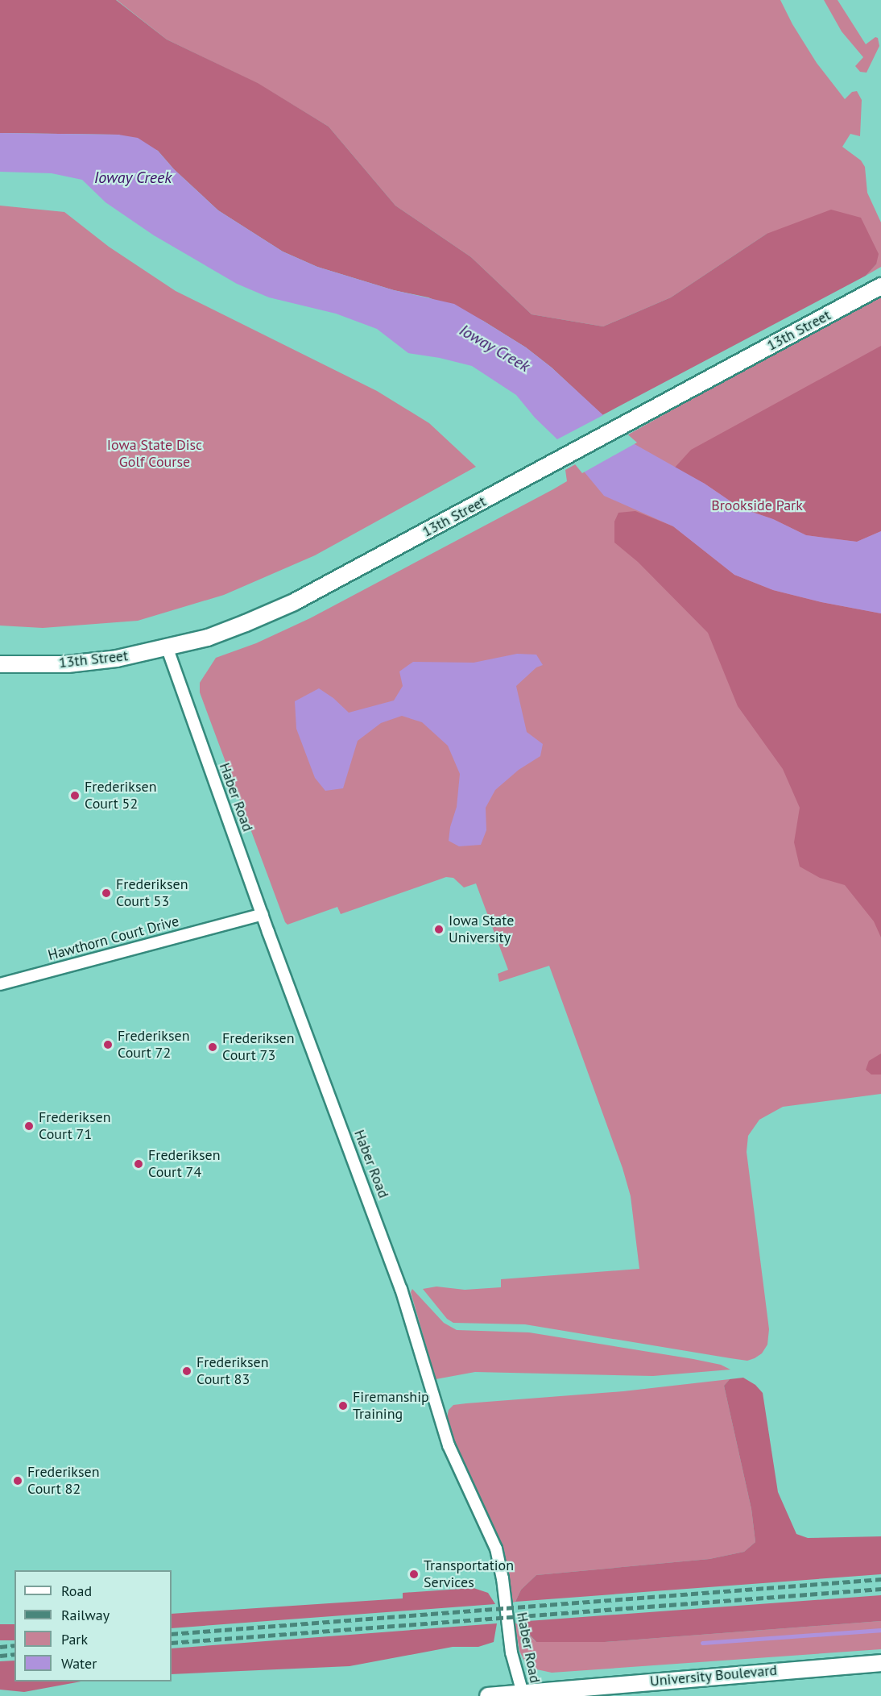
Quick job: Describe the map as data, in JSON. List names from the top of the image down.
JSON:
{
  "streets": {
    "main road": ["13th Street", "University Boulevard"],
    "street": ["Haber Road", "Hawthorn Court Drive"]
  },
  "crossings": [
    ["13th Street", "Haber Road"],
    ["Haber Road", "Hawthorn Court Drive"],
    ["Haber Road", "University Boulevard"]
  ],
  "water": ["Ioway Creek"],
  "parks": ["Iowa State Disc Golf Course", "Brookside Park"],
  "places": [
    "Frederiksen Court 52",
    "Frederiksen Court 53",
    "Iowa State University",
    "Frederiksen Court 72",
    "Frederiksen Court 73",
    "Frederiksen Court 71",
    "Frederiksen Court 74",
    "Frederiksen Court 83",
    "Firemanship Training",
    "Frederiksen Court 82",
    "Transportation Services"
  ],
  "legend": [
    "Road",
    "Railway",
    "Park",
    "Water"
  ]
}
